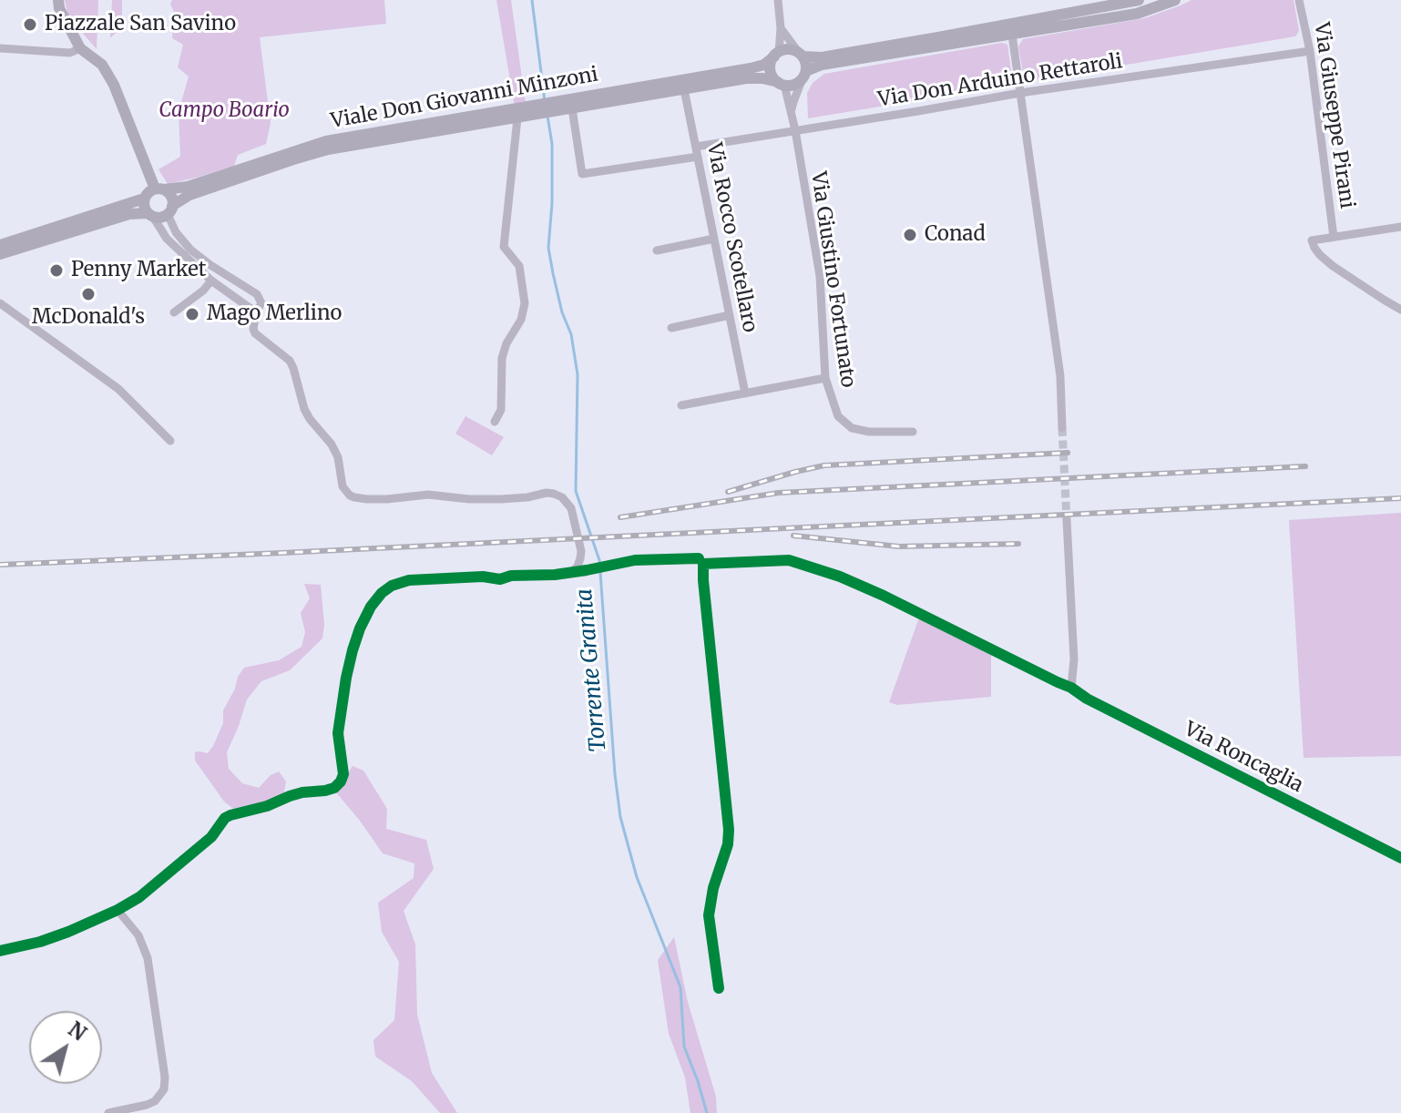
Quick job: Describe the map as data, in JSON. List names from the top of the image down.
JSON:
{
  "streets": {
    "main road": ["Viale Don Giovanni Minzoni"],
    "street": [
      "Via Don Arduino Rettaroli",
      "Via Giuseppe Pirani",
      "Via Rocco Scotellaro",
      "Via Giustino Fortunato",
      "Via Roncaglia"
    ]
  },
  "crossings": [
    ["Via Don Arduino Rettaroli", "Via Giuseppe Pirani"],
    ["Via Don Arduino Rettaroli", "Via Rocco Scotellaro"],
    ["Via Don Arduino Rettaroli", "Via Giustino Fortunato"],
    ["Viale Don Giovanni Minzoni", "Via Rocco Scotellaro"],
    ["Viale Don Giovanni Minzoni", "Via Giustino Fortunato"]
  ],
  "water": ["Torrente Granita"],
  "parks": ["Campo Boario"],
  "places": [
    "Piazzale San Savino",
    "Conad",
    "Penny Market",
    "McDonald's",
    "Mago Merlino"
  ],
  "north": "top right"
}
